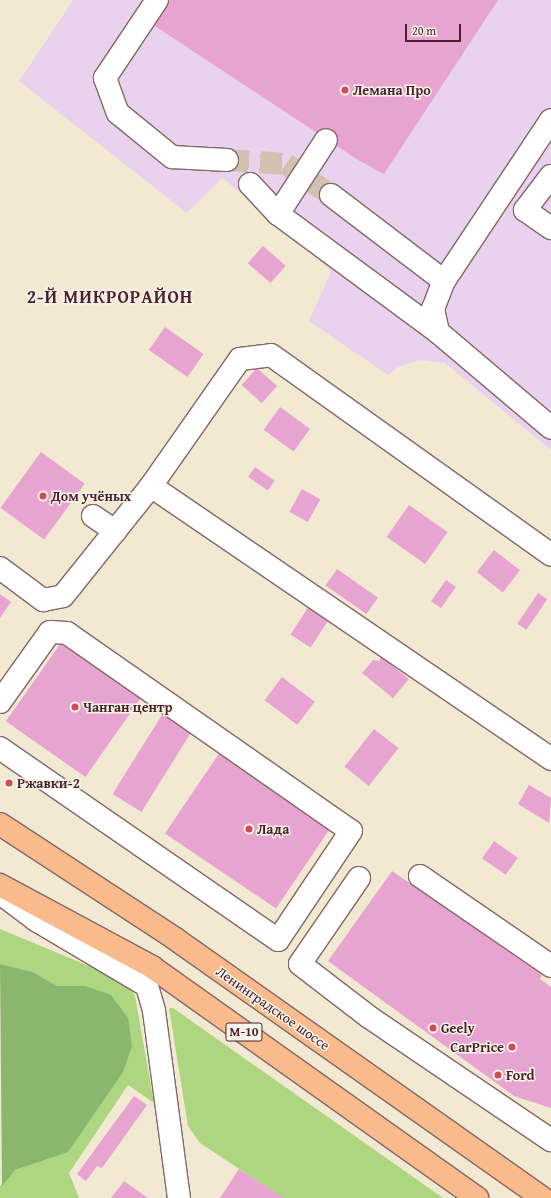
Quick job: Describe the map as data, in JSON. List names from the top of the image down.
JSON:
{
  "streets": {
    "highway": ["Ленинградское шоссе", "М-10"]
  },
  "districts": ["2-Й МИКРОРАЙОН"],
  "places": [
    "Лемана Про",
    "Дом учёных",
    "Чанган центр",
    "Ржавки-2",
    "Лада",
    "Geely",
    "CarPrice",
    "Ford"
  ],
  "scale_bar": "20 m"
}
